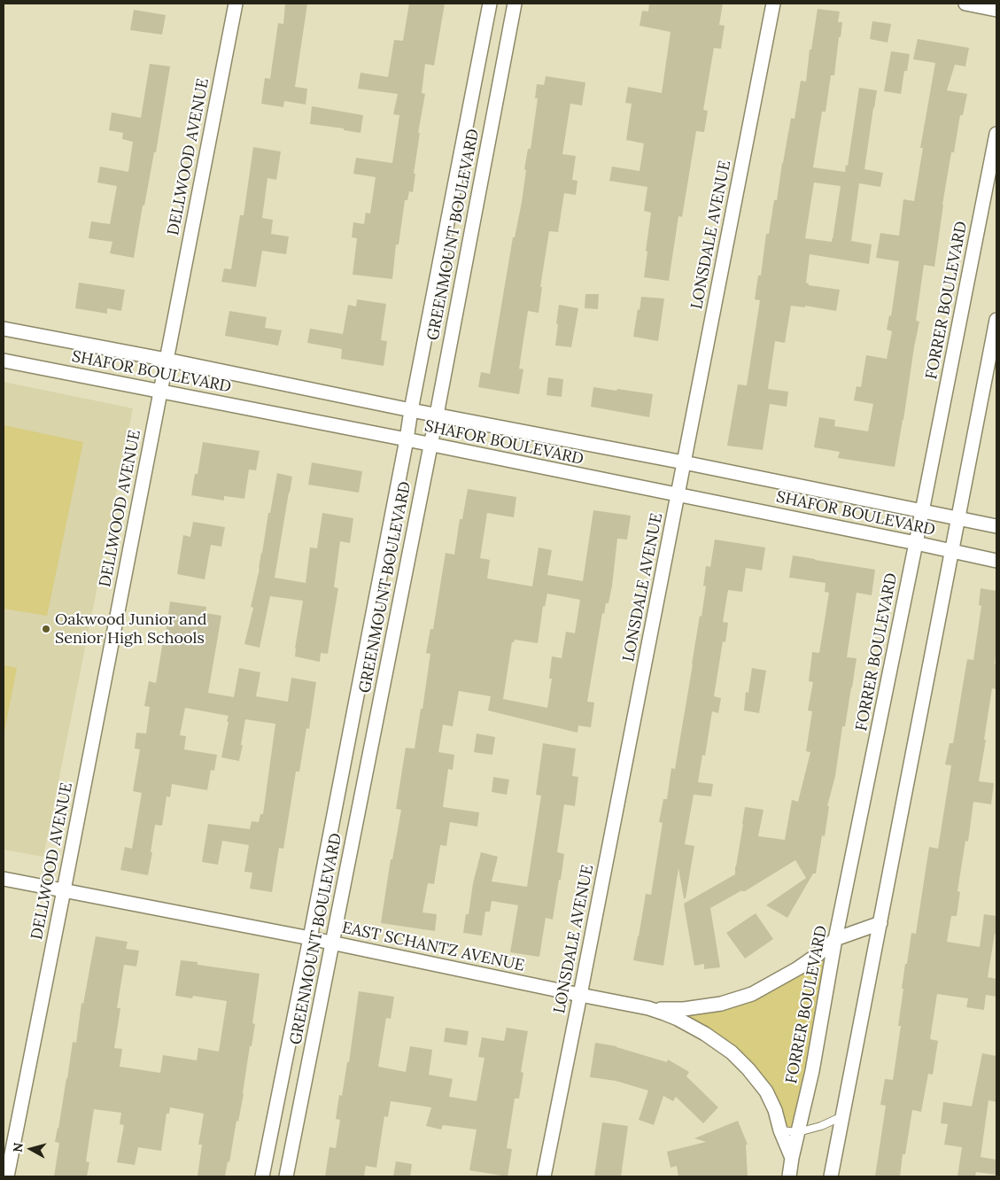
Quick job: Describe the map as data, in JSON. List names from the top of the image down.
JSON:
{
  "streets": {
    "street": [
      "DELLWOOD AVENUE",
      "GREENMOUNT BOULEVARD",
      "LONSDALE AVENUE",
      "FORRER BOULEVARD",
      "SHAFOR BOULEVARD",
      "EAST SCHANTZ AVENUE"
    ]
  },
  "crossings": [
    ["DELLWOOD AVENUE", "SHAFOR BOULEVARD"],
    ["DELLWOOD AVENUE", "EAST SCHANTZ AVENUE"],
    ["GREENMOUNT BOULEVARD", "SHAFOR BOULEVARD"],
    ["GREENMOUNT BOULEVARD", "EAST SCHANTZ AVENUE"],
    ["LONSDALE AVENUE", "SHAFOR BOULEVARD"],
    ["LONSDALE AVENUE", "EAST SCHANTZ AVENUE"],
    ["FORRER BOULEVARD", "SHAFOR BOULEVARD"],
    ["FORRER BOULEVARD", "EAST SCHANTZ AVENUE"]
  ],
  "places": ["Oakwood Junior and Senior High Schools"],
  "north": "left"
}
